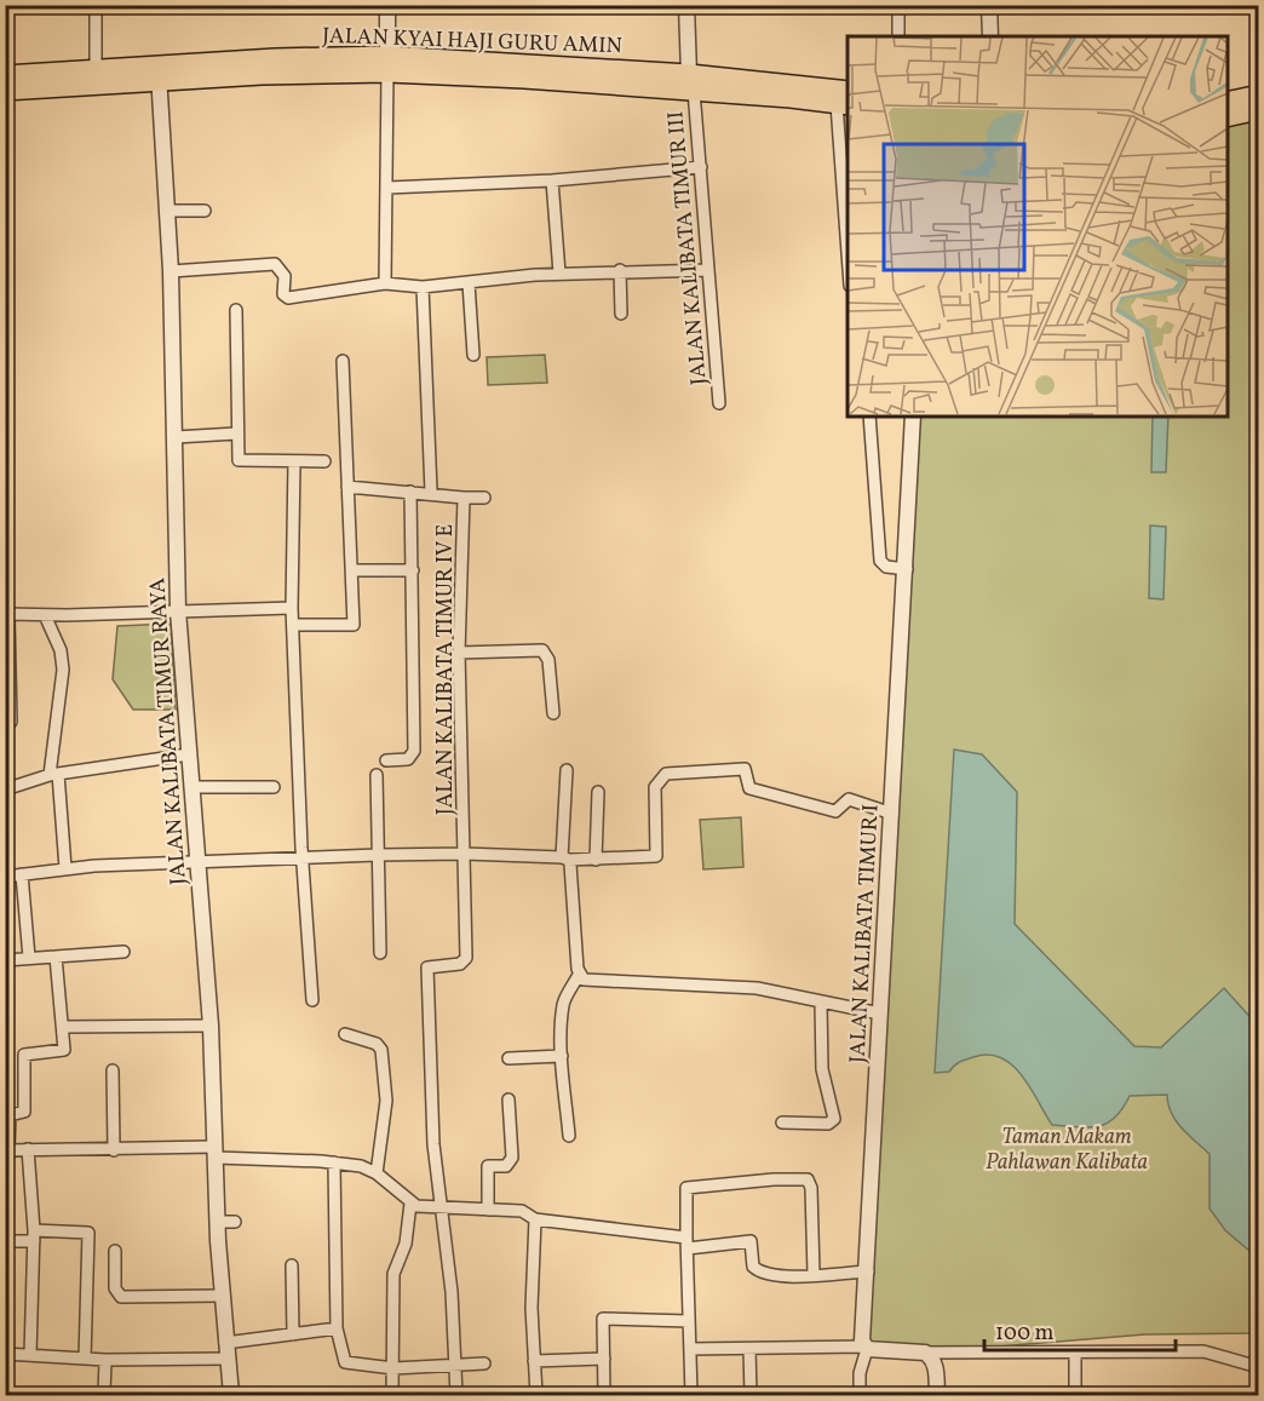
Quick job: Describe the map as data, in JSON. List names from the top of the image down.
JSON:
{
  "streets": {
    "main road": ["JALAN KYAI HAJI GURU AMIN"],
    "street": [
      "JALAN KALIBATA TIMUR III",
      "JALAN KALIBATA TIMUR IV E",
      "JALAN KALIBATA TIMUR RAYA",
      "JALAN KALIBATA TIMUR I"
    ]
  },
  "crossings": [
    ["JALAN KYAI HAJI GURU AMIN", "JALAN KALIBATA TIMUR III"],
    ["JALAN KYAI HAJI GURU AMIN", "JALAN KALIBATA TIMUR RAYA"]
  ],
  "parks": ["Taman Makam Pahlawan Kalibata"],
  "scale_bar": "100 m"
}
